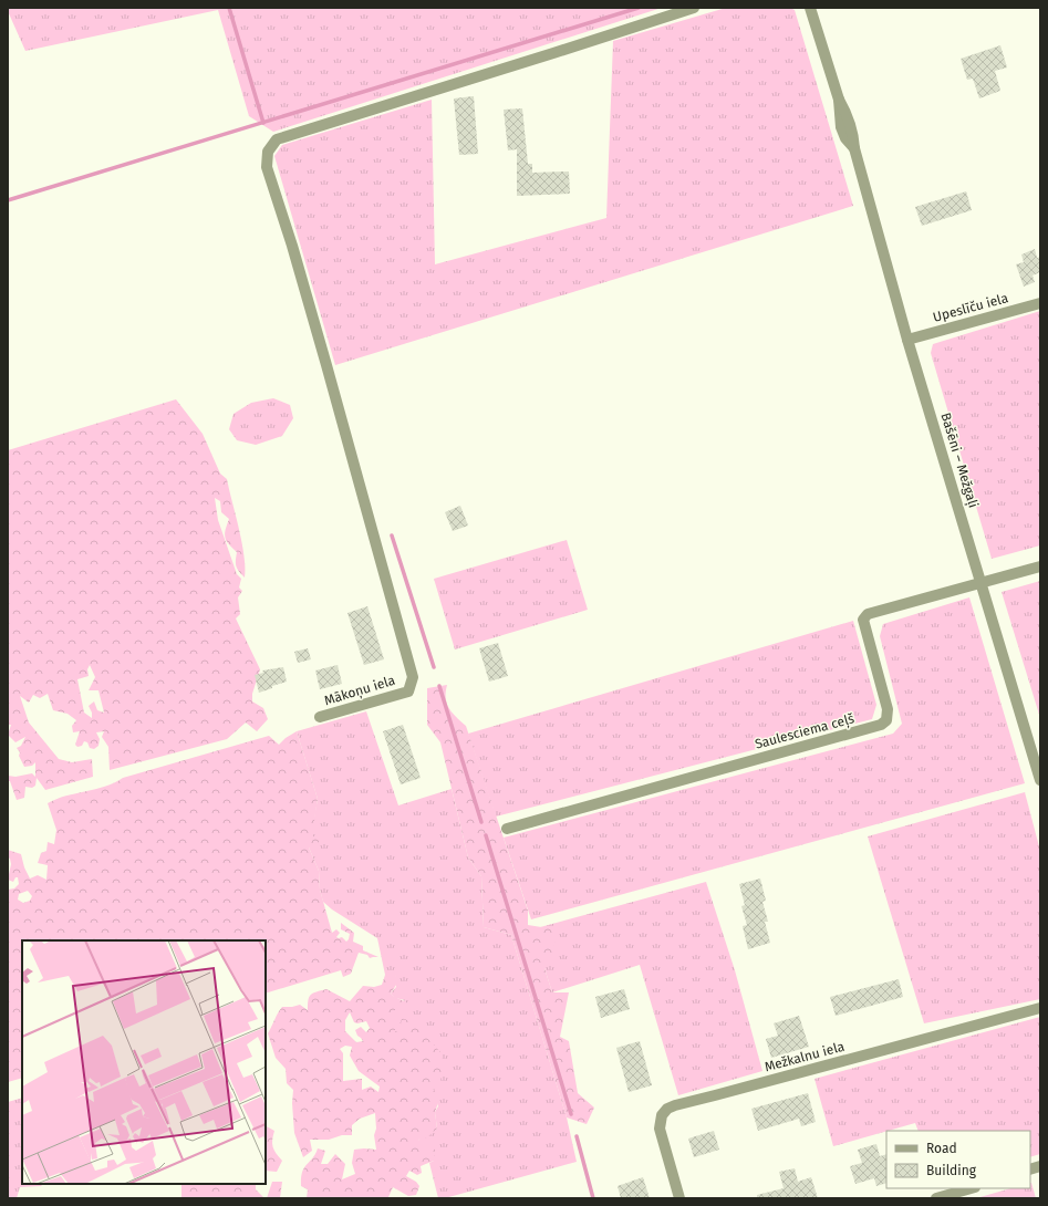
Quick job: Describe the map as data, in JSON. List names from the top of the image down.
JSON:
{
  "streets": {
    "street": [
      "Upeslīču iela",
      "Bašēni – Mežgaļi",
      "Mākoņu iela",
      "Saulesciema ceļš",
      "Mežkalnu iela"
    ]
  },
  "crossings": [
    ["Upeslīču iela", "Bašēni – Mežgaļi"],
    ["Bašēni – Mežgaļi", "Saulesciema ceļš"]
  ],
  "legend": ["Road", "Building"]
}
